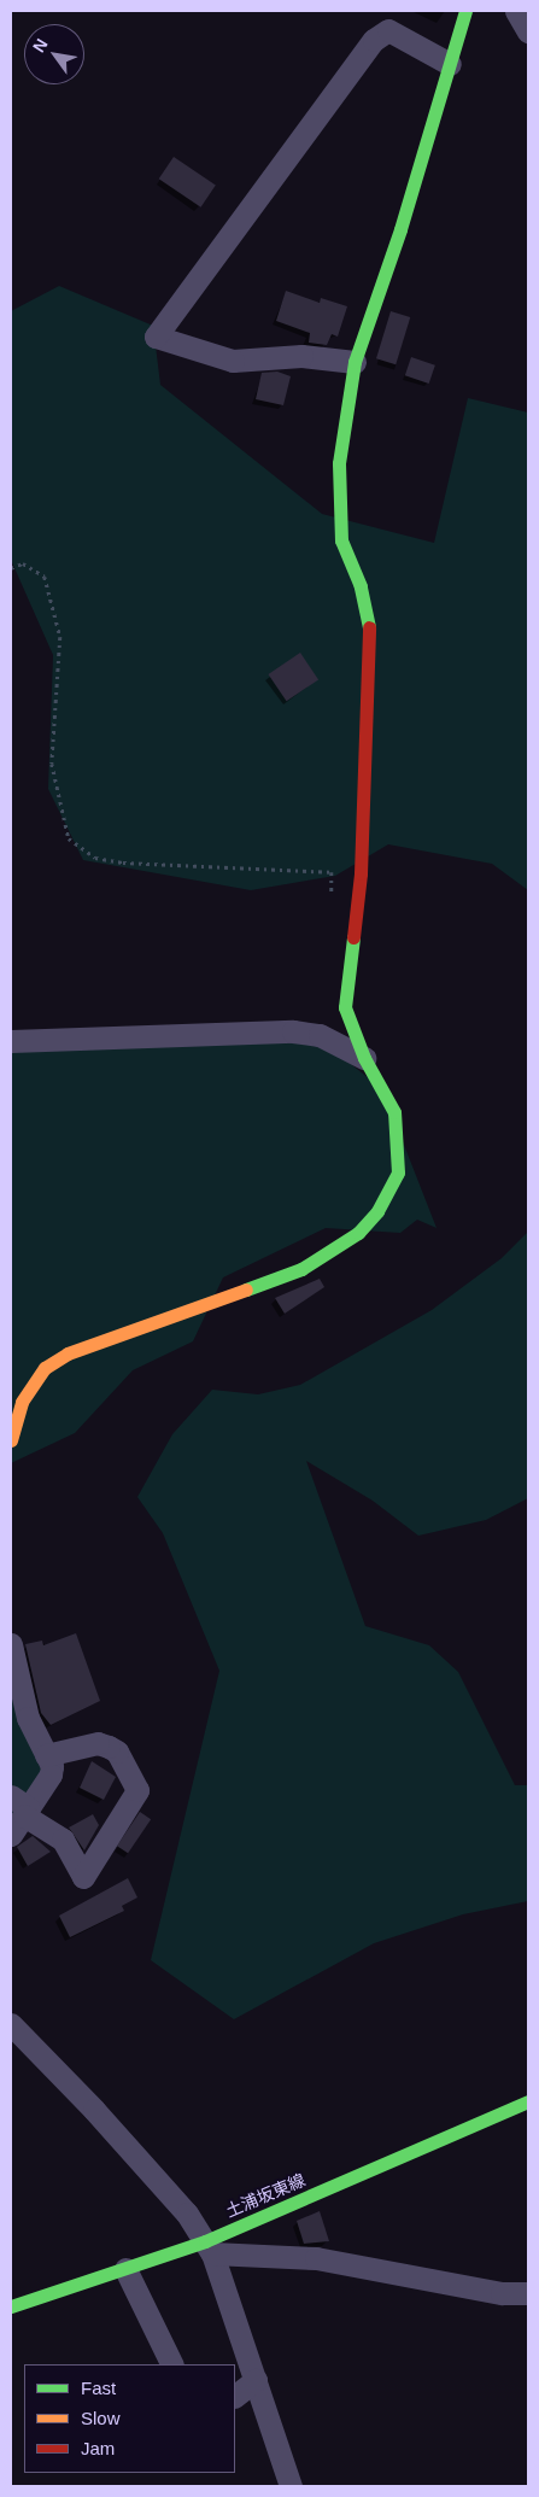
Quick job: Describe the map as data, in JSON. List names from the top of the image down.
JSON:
{
  "streets": {
    "street": ["土浦坂東線"]
  },
  "legend": ["Fast", "Slow", "Jam"],
  "north": "top left"
}
